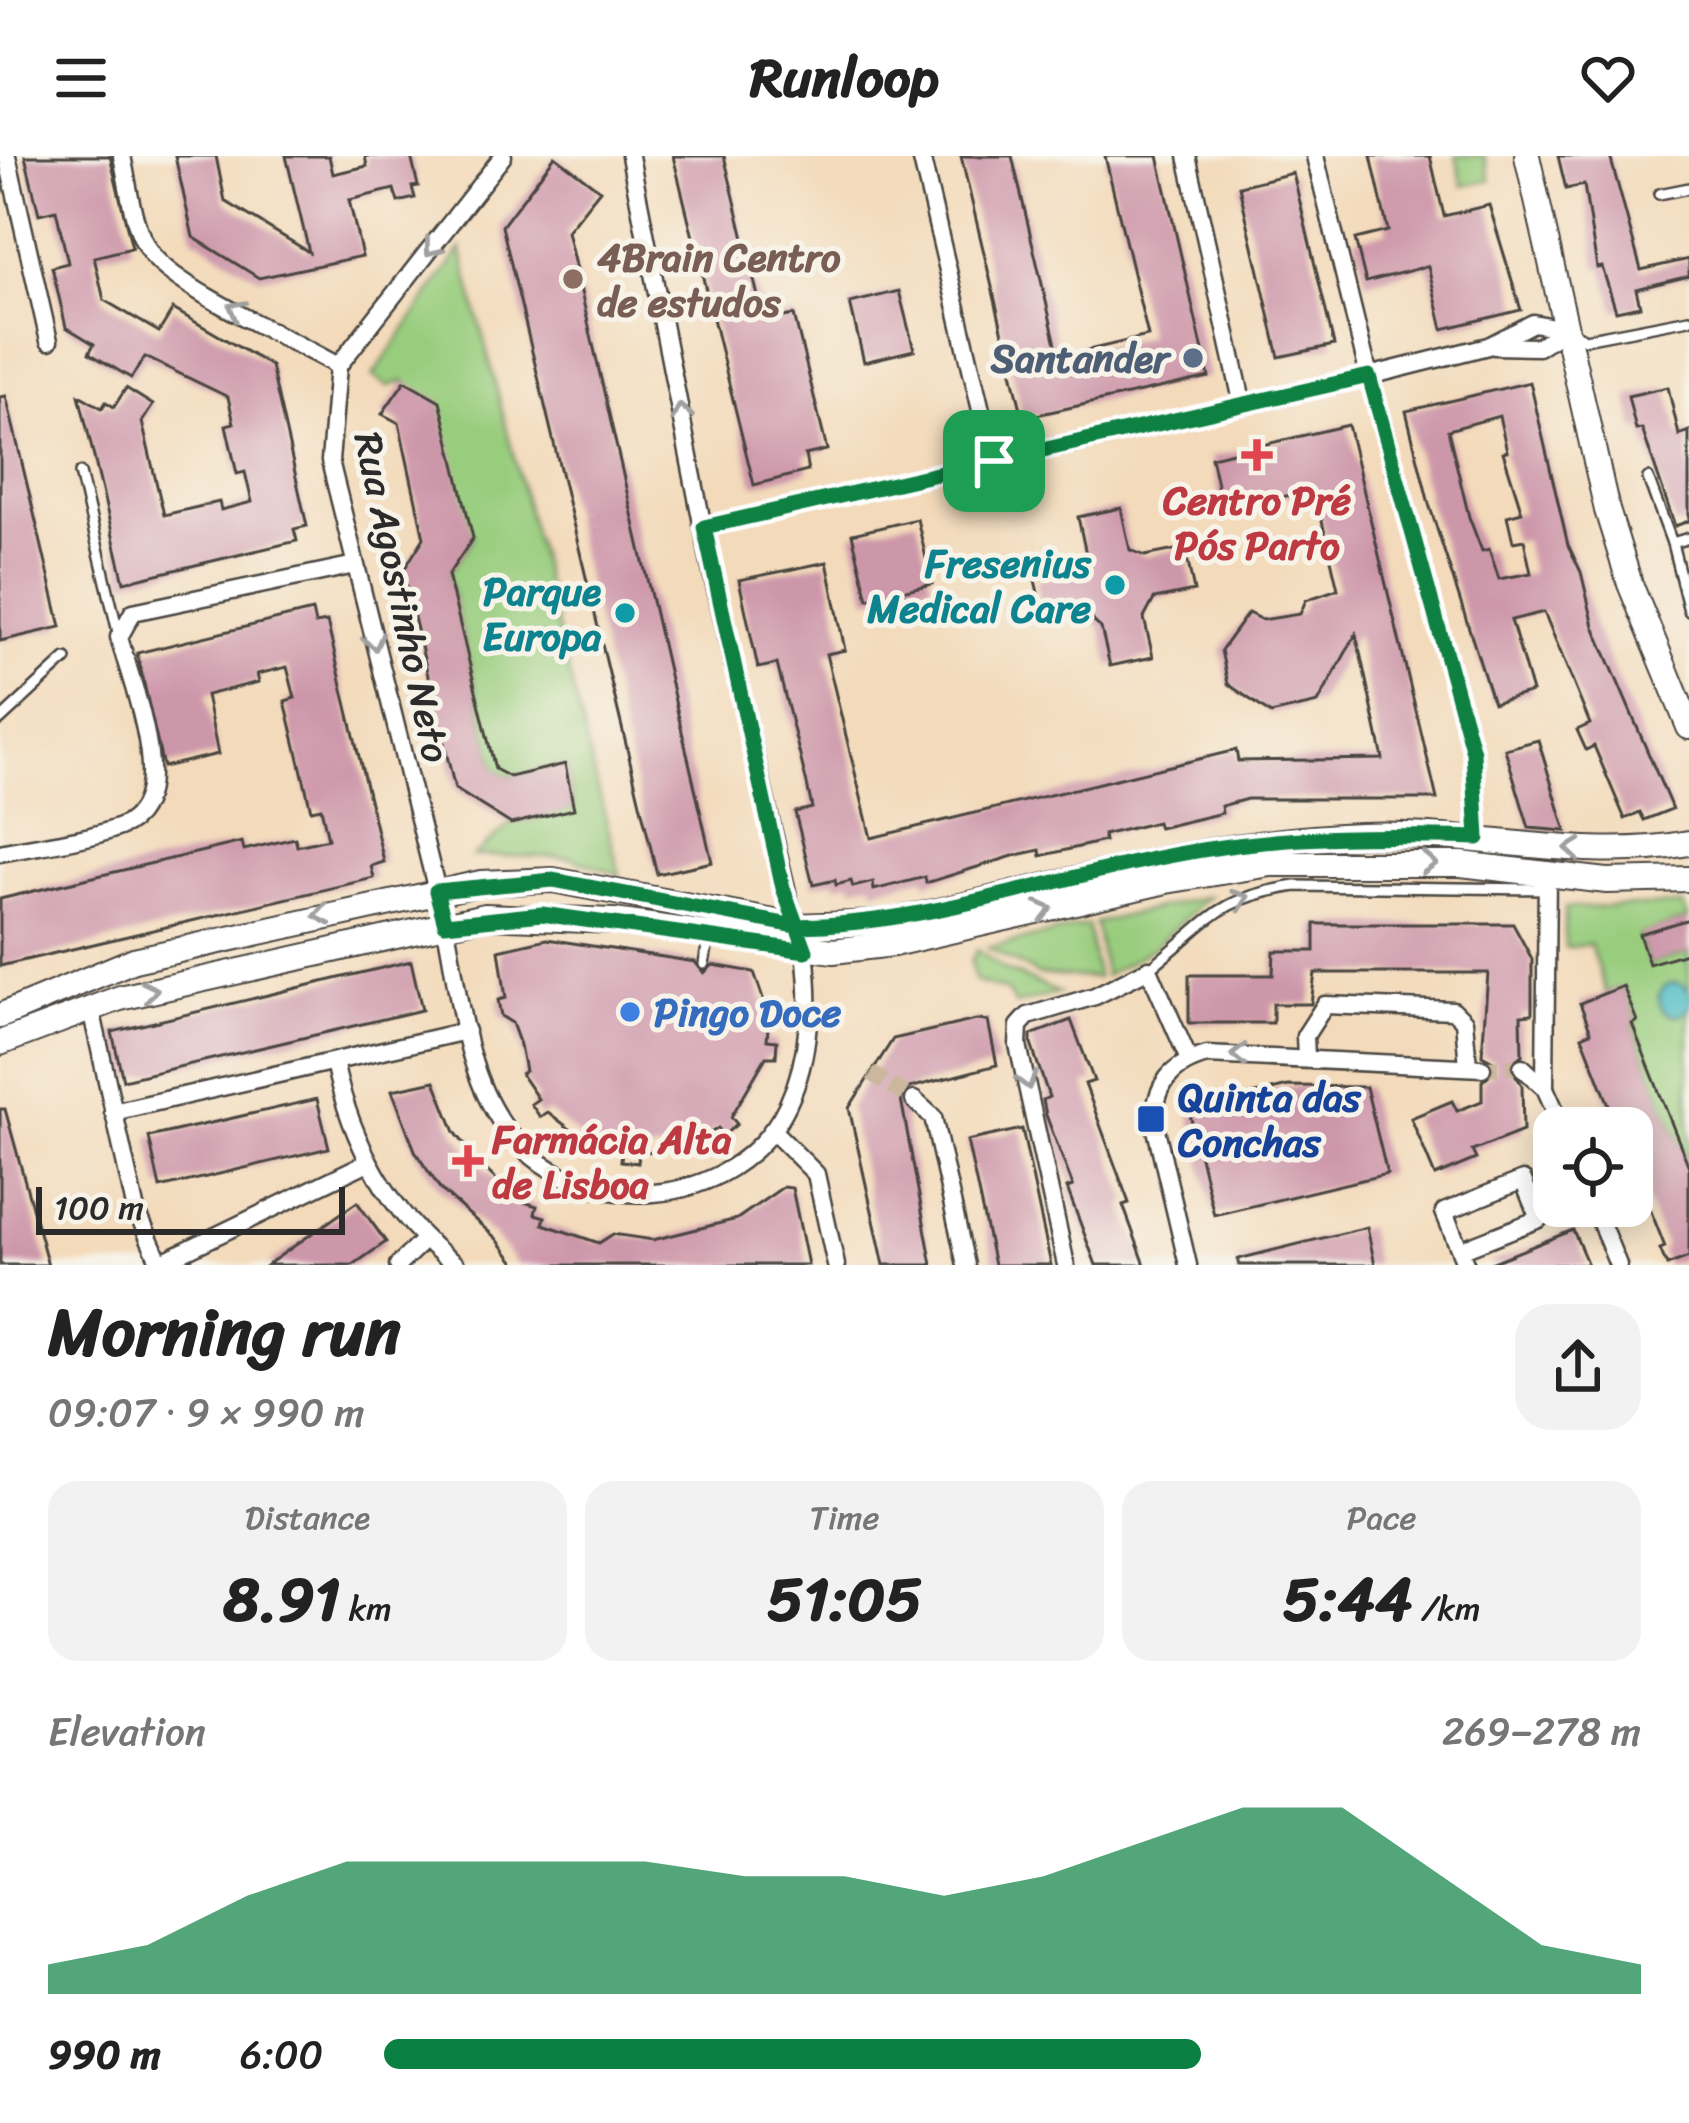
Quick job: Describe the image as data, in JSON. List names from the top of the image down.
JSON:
{
  "streets": {
    "street": ["Rua Agostinho Neto"]
  },
  "one_way": ["Rua Agostinho Neto"],
  "places": {
    "other": [
      "4Brain Centro de estudos",
      "Santander",
      "Fresenius Medical Care",
      "Parque Europa",
      "Pingo Doce"
    ],
    "health": ["Centro Pré Pós Parto", "Farmácia Alta de Lisboa"],
    "transit": ["Quinta das Conchas"]
  },
  "scale_bar": "100 m",
  "page": {
    "header": "Runloop",
    "scale": "100 m",
    "heading": ["Morning run", "09:07 · 9 × 990 m"],
    "stats": [
      ["Distance", "8.91 km"],
      ["Time", "51:05"],
      ["Pace", "5:44 /km"]
    ],
    "chart": ["Elevation", "269–278 m"],
    "list": [
      {
        "name": "990 m",
        "note": "6:00"
      }
    ]
  }
}
